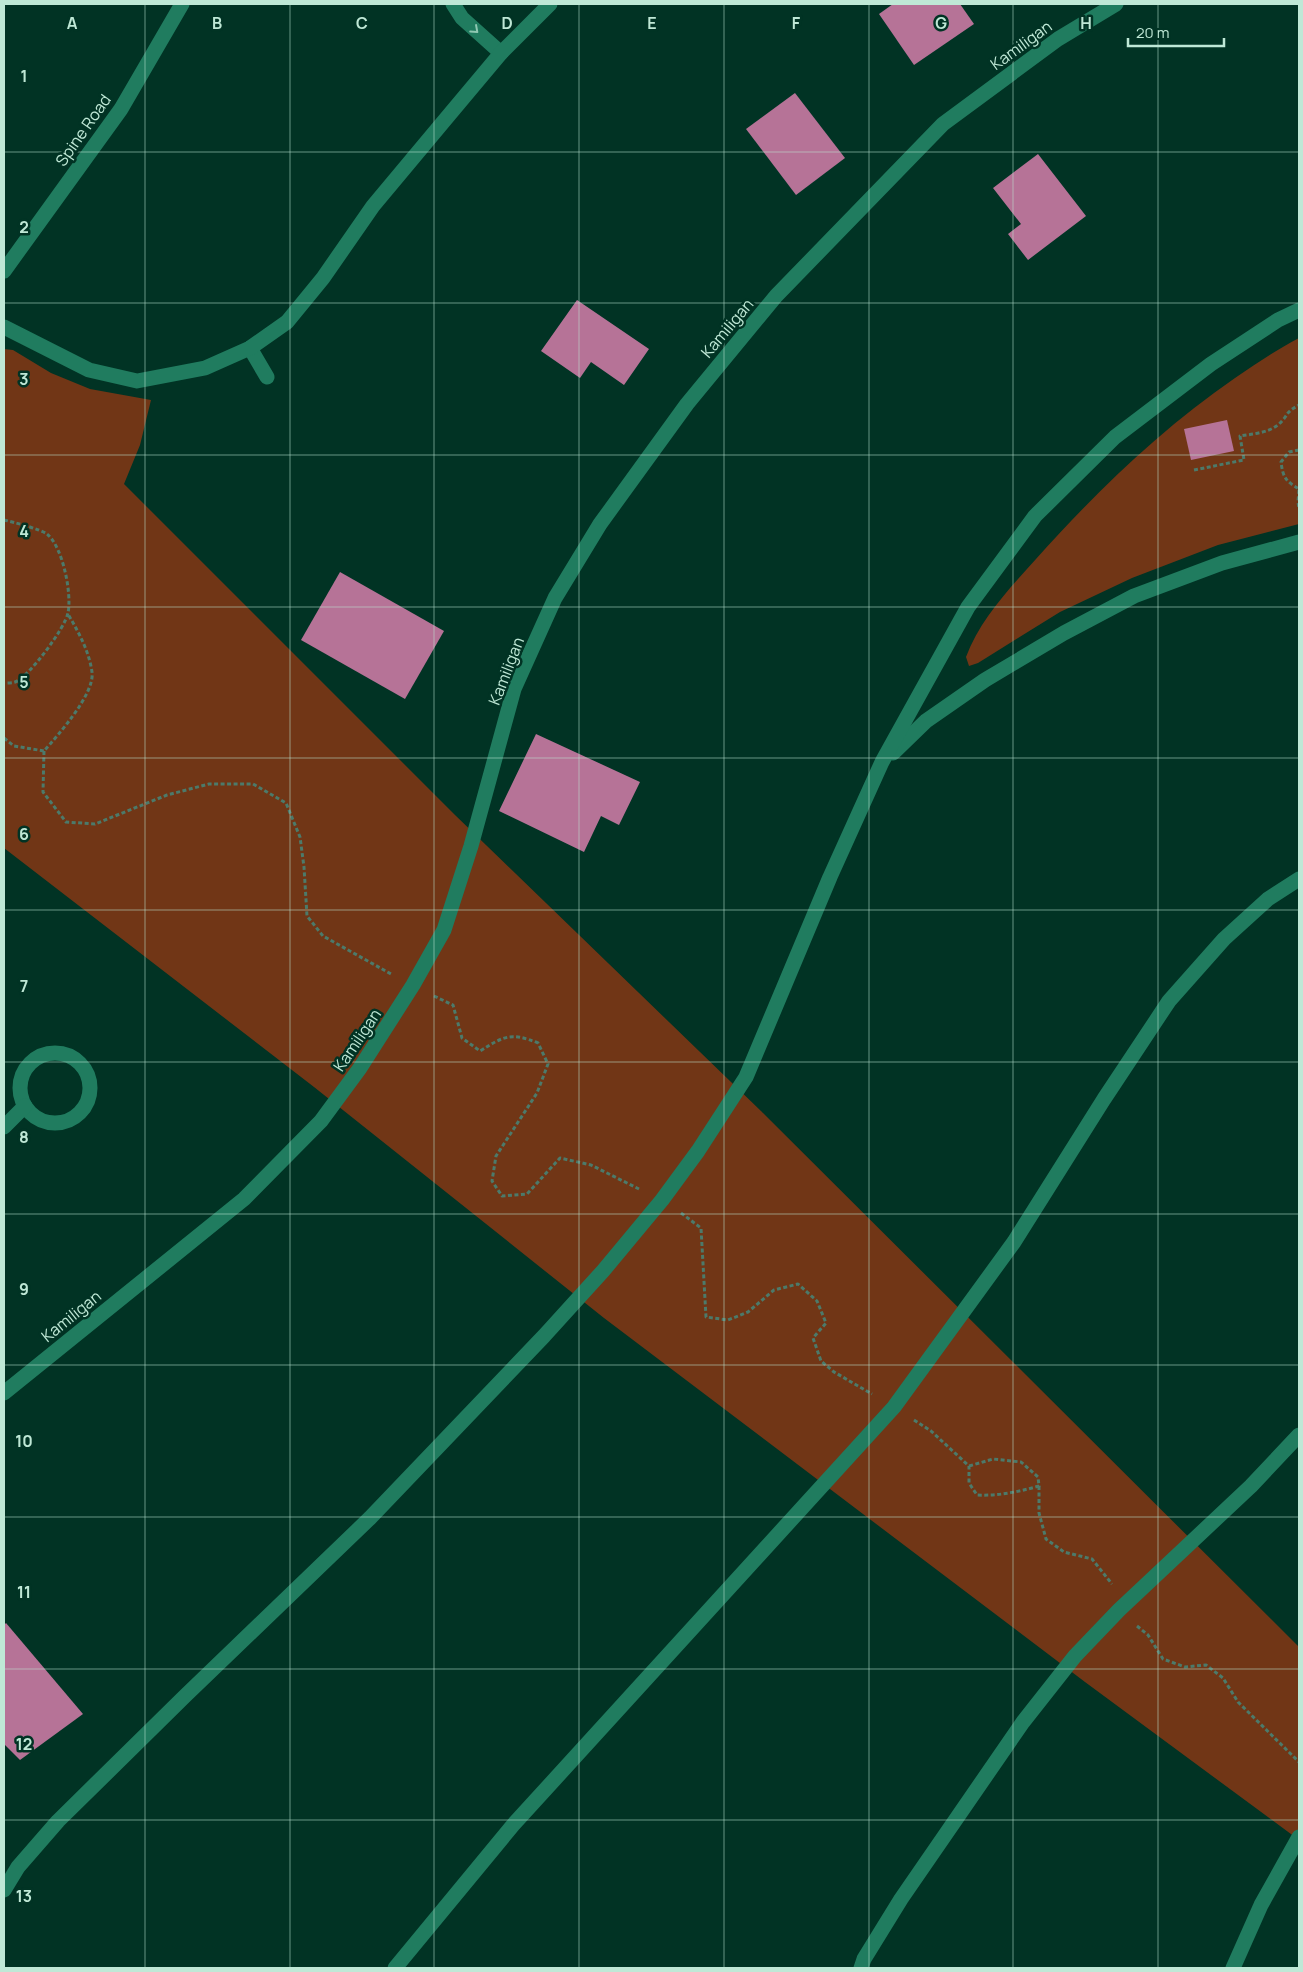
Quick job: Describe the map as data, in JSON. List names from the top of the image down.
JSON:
{
  "streets": {
    "street": ["Kamiligan", "Spine Road"]
  },
  "scale_bar": "20 m",
  "grid": {
    "columns": [
      "A",
      "B",
      "C",
      "D",
      "E",
      "F",
      "G",
      "H"
    ],
    "rows": [
      "1",
      "2",
      "3",
      "4",
      "5",
      "6",
      "7",
      "8",
      "9",
      "10",
      "11",
      "12",
      "13"
    ]
  }
}
